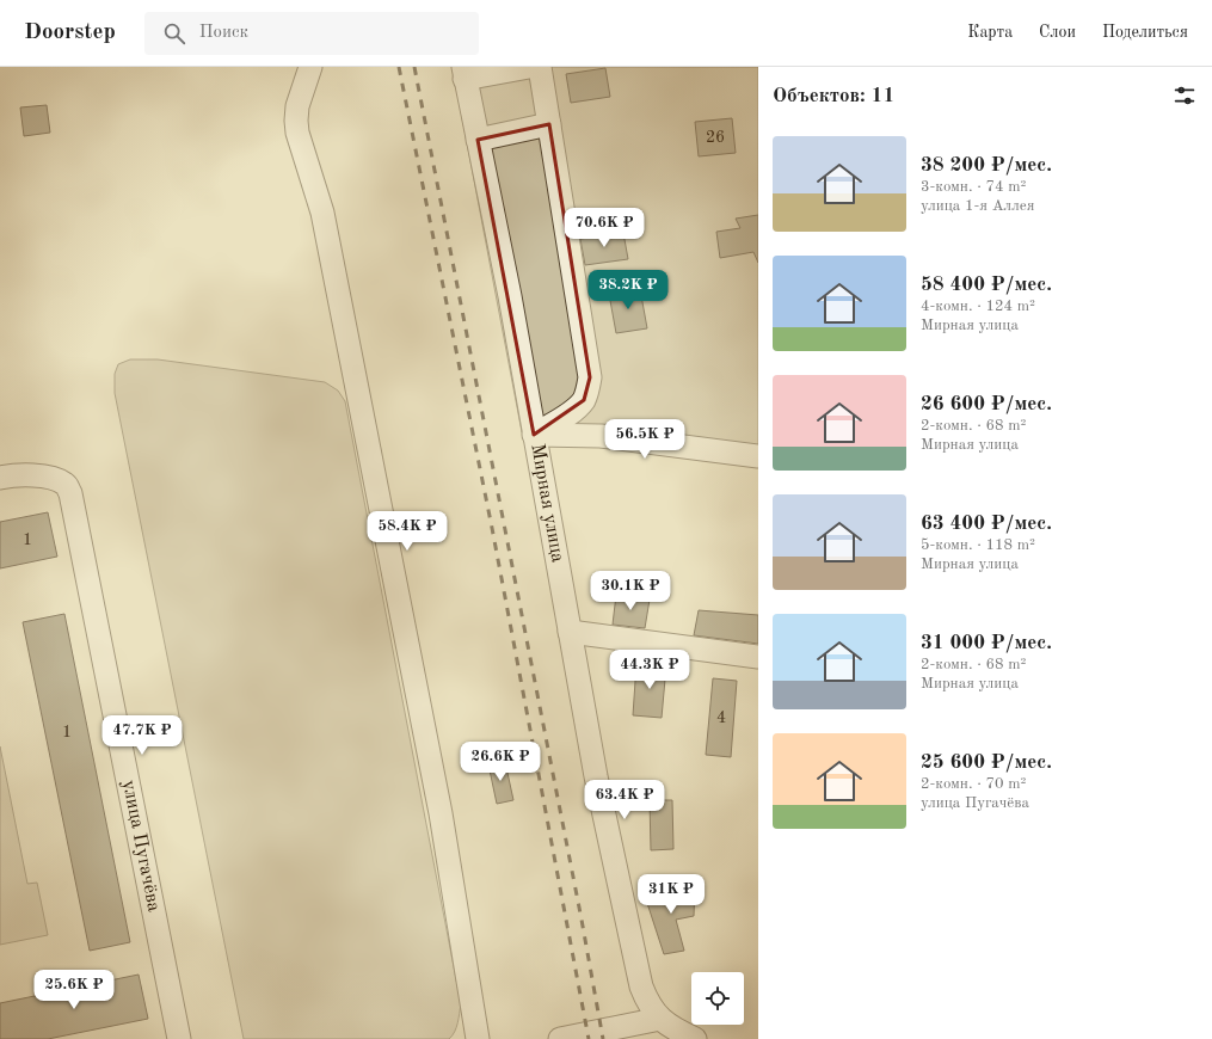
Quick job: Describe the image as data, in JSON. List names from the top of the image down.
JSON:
{
  "streets": {
    "street": ["Мирная улица", "улица Пугачёва"]
  },
  "house_numbers": [
    "26",
    "1",
    "4",
    "1"
  ],
  "page": {
    "header": "Doorstep",
    "search": "Поиск",
    "nav": ["Карта", "Слои", "Поделиться"],
    "heading": "Объектов: 11",
    "list": [
      {
        "name": "38 200 ₽/мес.",
        "note": "3-комн. · 74 m² · улица 1-я Аллея"
      },
      {
        "name": "58 400 ₽/мес.",
        "note": "4-комн. · 124 m² · Мирная улица"
      },
      {
        "name": "26 600 ₽/мес.",
        "note": "2-комн. · 68 m² · Мирная улица"
      },
      {
        "name": "63 400 ₽/мес.",
        "note": "5-комн. · 118 m² · Мирная улица"
      },
      {
        "name": "31 000 ₽/мес.",
        "note": "2-комн. · 68 m² · Мирная улица"
      },
      {
        "name": "25 600 ₽/мес.",
        "note": "2-комн. · 70 m² · улица Пугачёва"
      }
    ],
    "price": [
      "70.6K ₽",
      "38.2K ₽",
      "56.5K ₽",
      "58.4K ₽",
      "30.1K ₽",
      "44.3K ₽",
      "47.7K ₽",
      "26.6K ₽",
      "63.4K ₽",
      "31K ₽",
      "25.6K ₽"
    ]
  }
}
